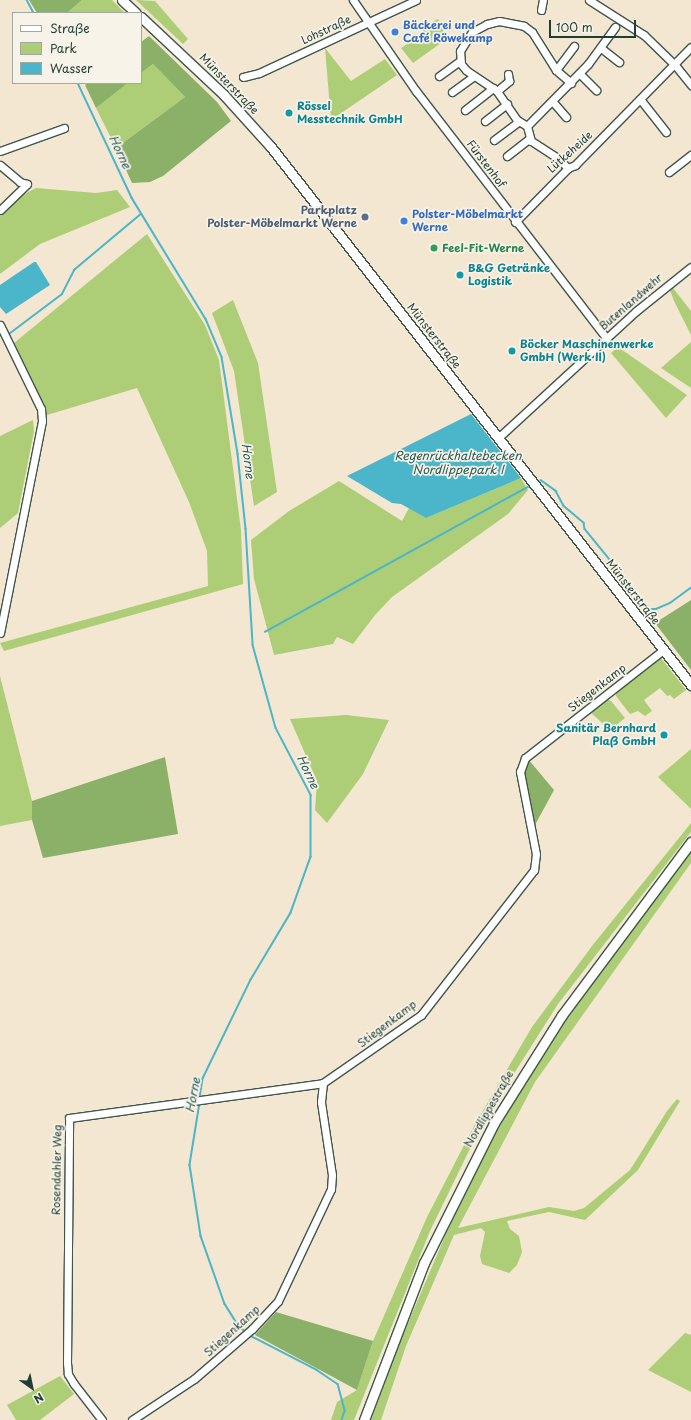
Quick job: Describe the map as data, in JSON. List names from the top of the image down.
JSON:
{
  "streets": {
    "main road": ["Münsterstraße", "Nordlippestraße"],
    "street": [
      "Lohstraße",
      "Lütkeheide",
      "Fürstenhof",
      "Butenlandwehr",
      "Stiegenkamp",
      "Rosendahler Weg"
    ]
  },
  "crossings": [
    ["Lohstraße", "Fürstenhof"],
    ["Münsterstraße", "Butenlandwehr"],
    ["Münsterstraße", "Stiegenkamp"],
    ["Lütkeheide", "Fürstenhof"],
    ["Fürstenhof", "Butenlandwehr"],
    ["Stiegenkamp", "Rosendahler Weg"]
  ],
  "water": ["Horne", "Regenrückhaltebecken Nordlippepark I"],
  "places": [
    "Bäckerei und Café Röwekamp",
    "Rössel Messtechnik GmbH",
    "Parkplatz Polster-Möbelmarkt Werne",
    "Polster-Möbelmarkt Werne",
    "Feel-Fit-Werne",
    "B&G Getränke Logistik",
    "Böcker Maschinenwerke GmbH (Werk II)",
    "Sanitär Bernhard Plaß GmbH"
  ],
  "legend": ["Straße", "Park", "Wasser"],
  "scale_bar": "100 m",
  "north": "bottom right"
}
